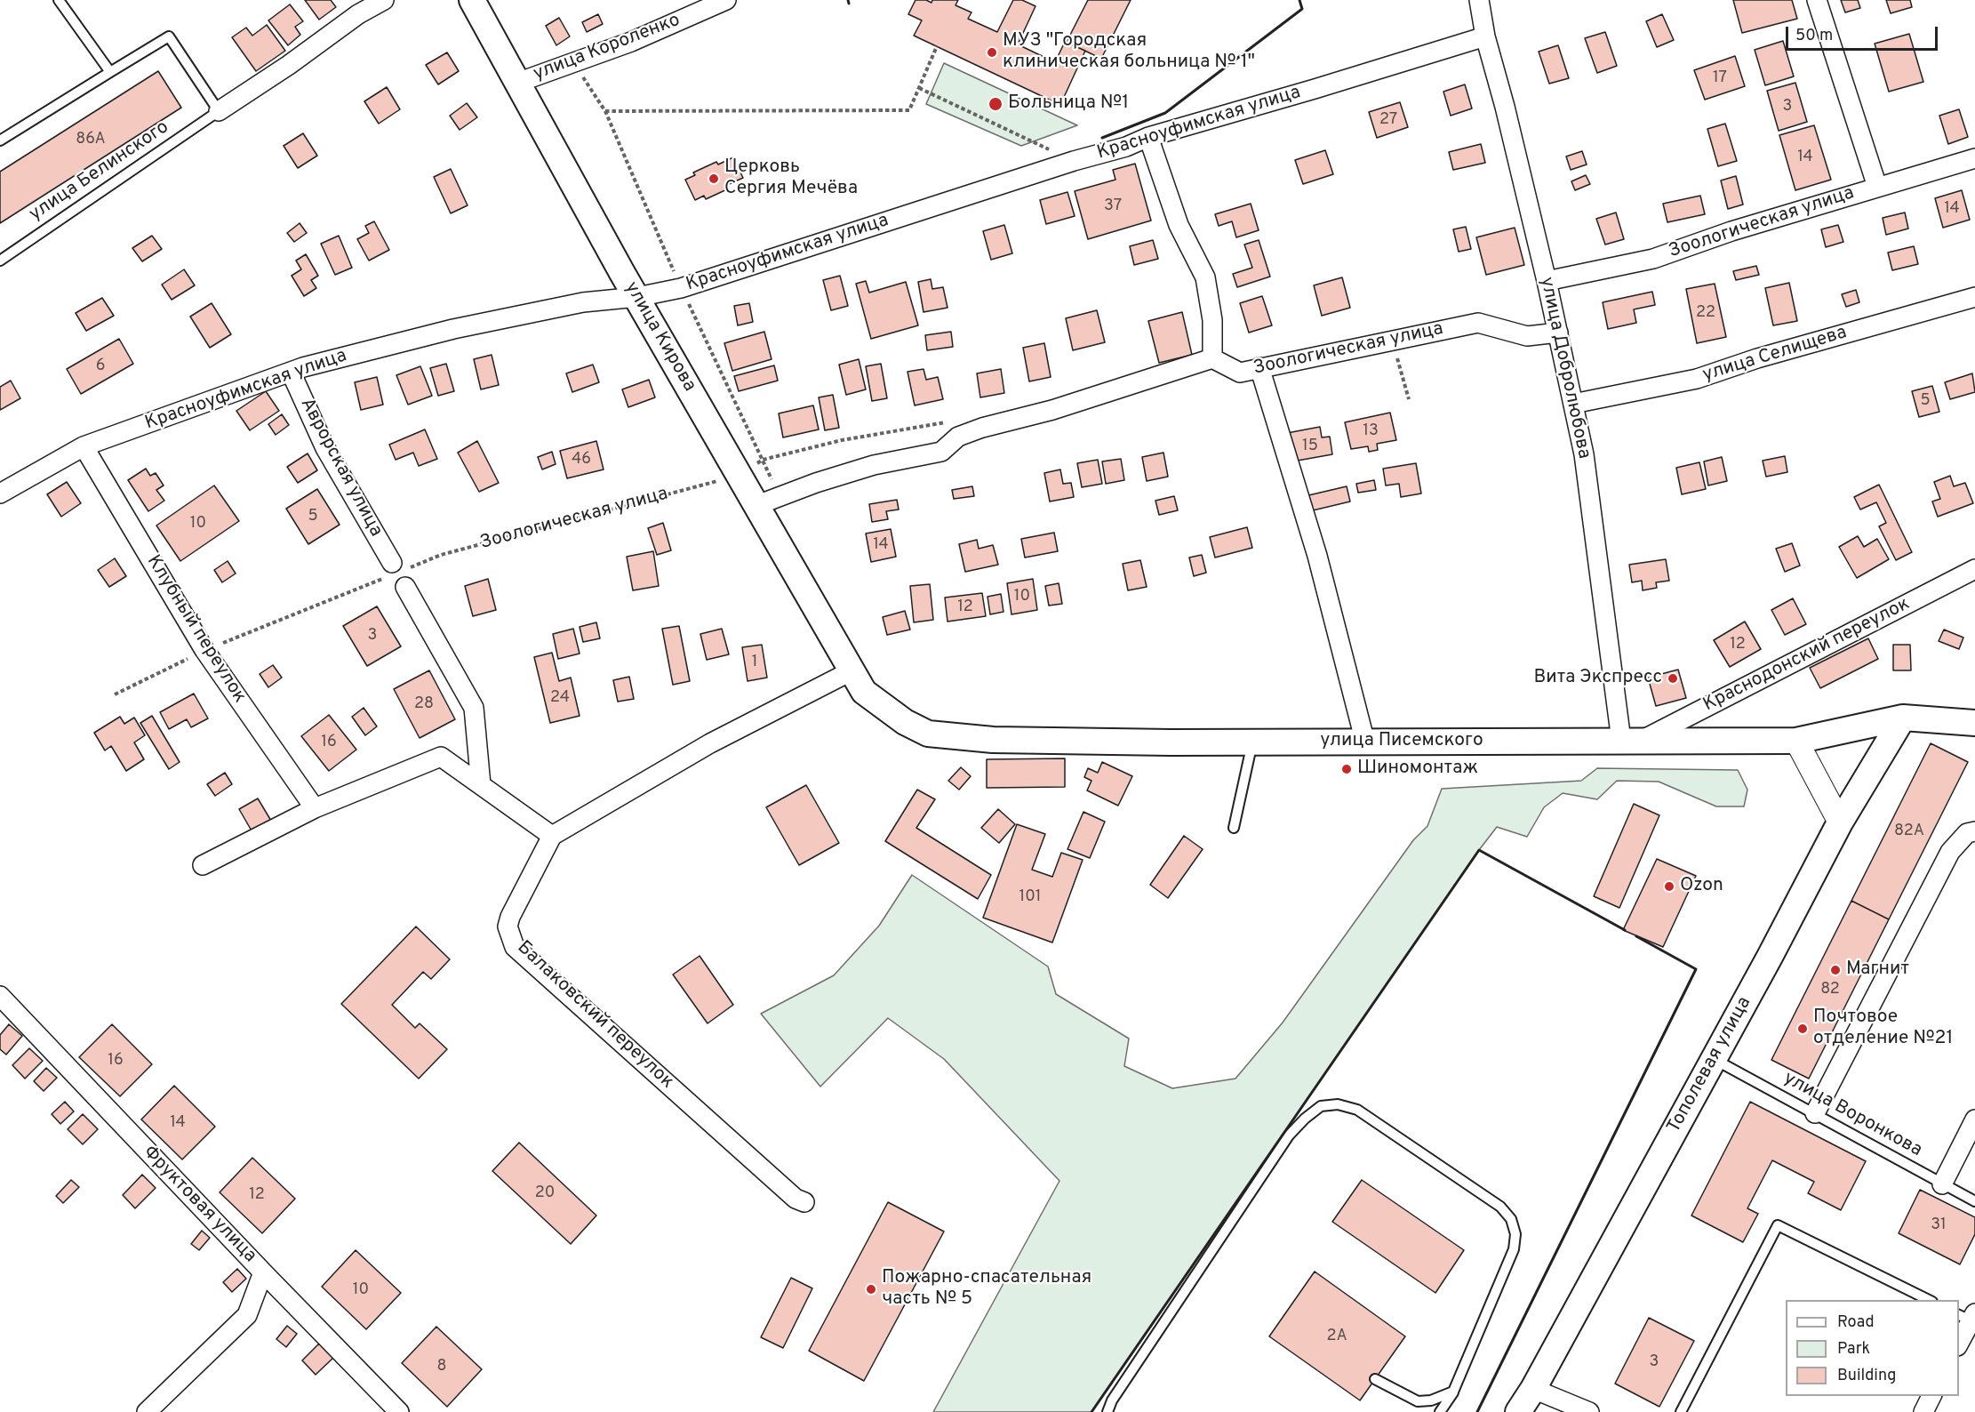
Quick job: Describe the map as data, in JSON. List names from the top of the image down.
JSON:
{
  "streets": {
    "main road": ["улица Кирова", "улица Писемского", "Тополевая улица"],
    "street": [
      "улица Короленко",
      "Красноуфимская улица",
      "Зоологическая улица",
      "улица Селищева",
      "улица Добролюбова",
      "Аврорская улица",
      "Клубный переулок",
      "Краснодонский переулок",
      "Балаковский переулок",
      "Фруктовая улица"
    ],
    "lane": ["улица Белинского", "улица Воронкова"]
  },
  "crossings": [
    ["улица Короленко", "улица Кирова"],
    ["Красноуфимская улица", "улица Кирова"],
    ["Красноуфимская улица", "улица Добролюбова"],
    ["Красноуфимская улица", "Аврорская улица"],
    ["Красноуфимская улица", "Клубный переулок"],
    ["Зоологическая улица", "улица Кирова"],
    ["Зоологическая улица", "улица Добролюбова"],
    ["Зоологическая улица", "Аврорская улица"],
    ["Зоологическая улица", "Клубный переулок"],
    ["улица Кирова", "улица Писемского"],
    ["улица Селищева", "улица Добролюбова"],
    ["улица Добролюбова", "Краснодонский переулок"],
    ["улица Добролюбова", "улица Писемского"],
    ["Краснодонский переулок", "улица Писемского"],
    ["улица Писемского", "Тополевая улица"],
    ["Тополевая улица", "улица Воронкова"]
  ],
  "places": [
    "МУЗ \"Городская клиническая больница № 1\"",
    "Больница №1",
    "Церковь Сергия Мечёва",
    "Вита Экспресс",
    "Шиномонтаж",
    "Ozon",
    "Магнит",
    "Почтовое отделение №21",
    "Пожарно-спасательная часть № 5"
  ],
  "house_numbers": [
    "17",
    "3",
    "27",
    "86А",
    "14",
    "37",
    "14",
    "22",
    "6",
    "5",
    "13",
    "15",
    "46",
    "5",
    "10",
    "14",
    "10",
    "12",
    "3",
    "12",
    "1",
    "24",
    "28",
    "16",
    "82А",
    "101",
    "82",
    "16",
    "14",
    "20",
    "12",
    "31",
    "10",
    "2А",
    "3",
    "8"
  ],
  "legend": ["Road", "Park", "Building"],
  "scale_bar": "50 m"
}
